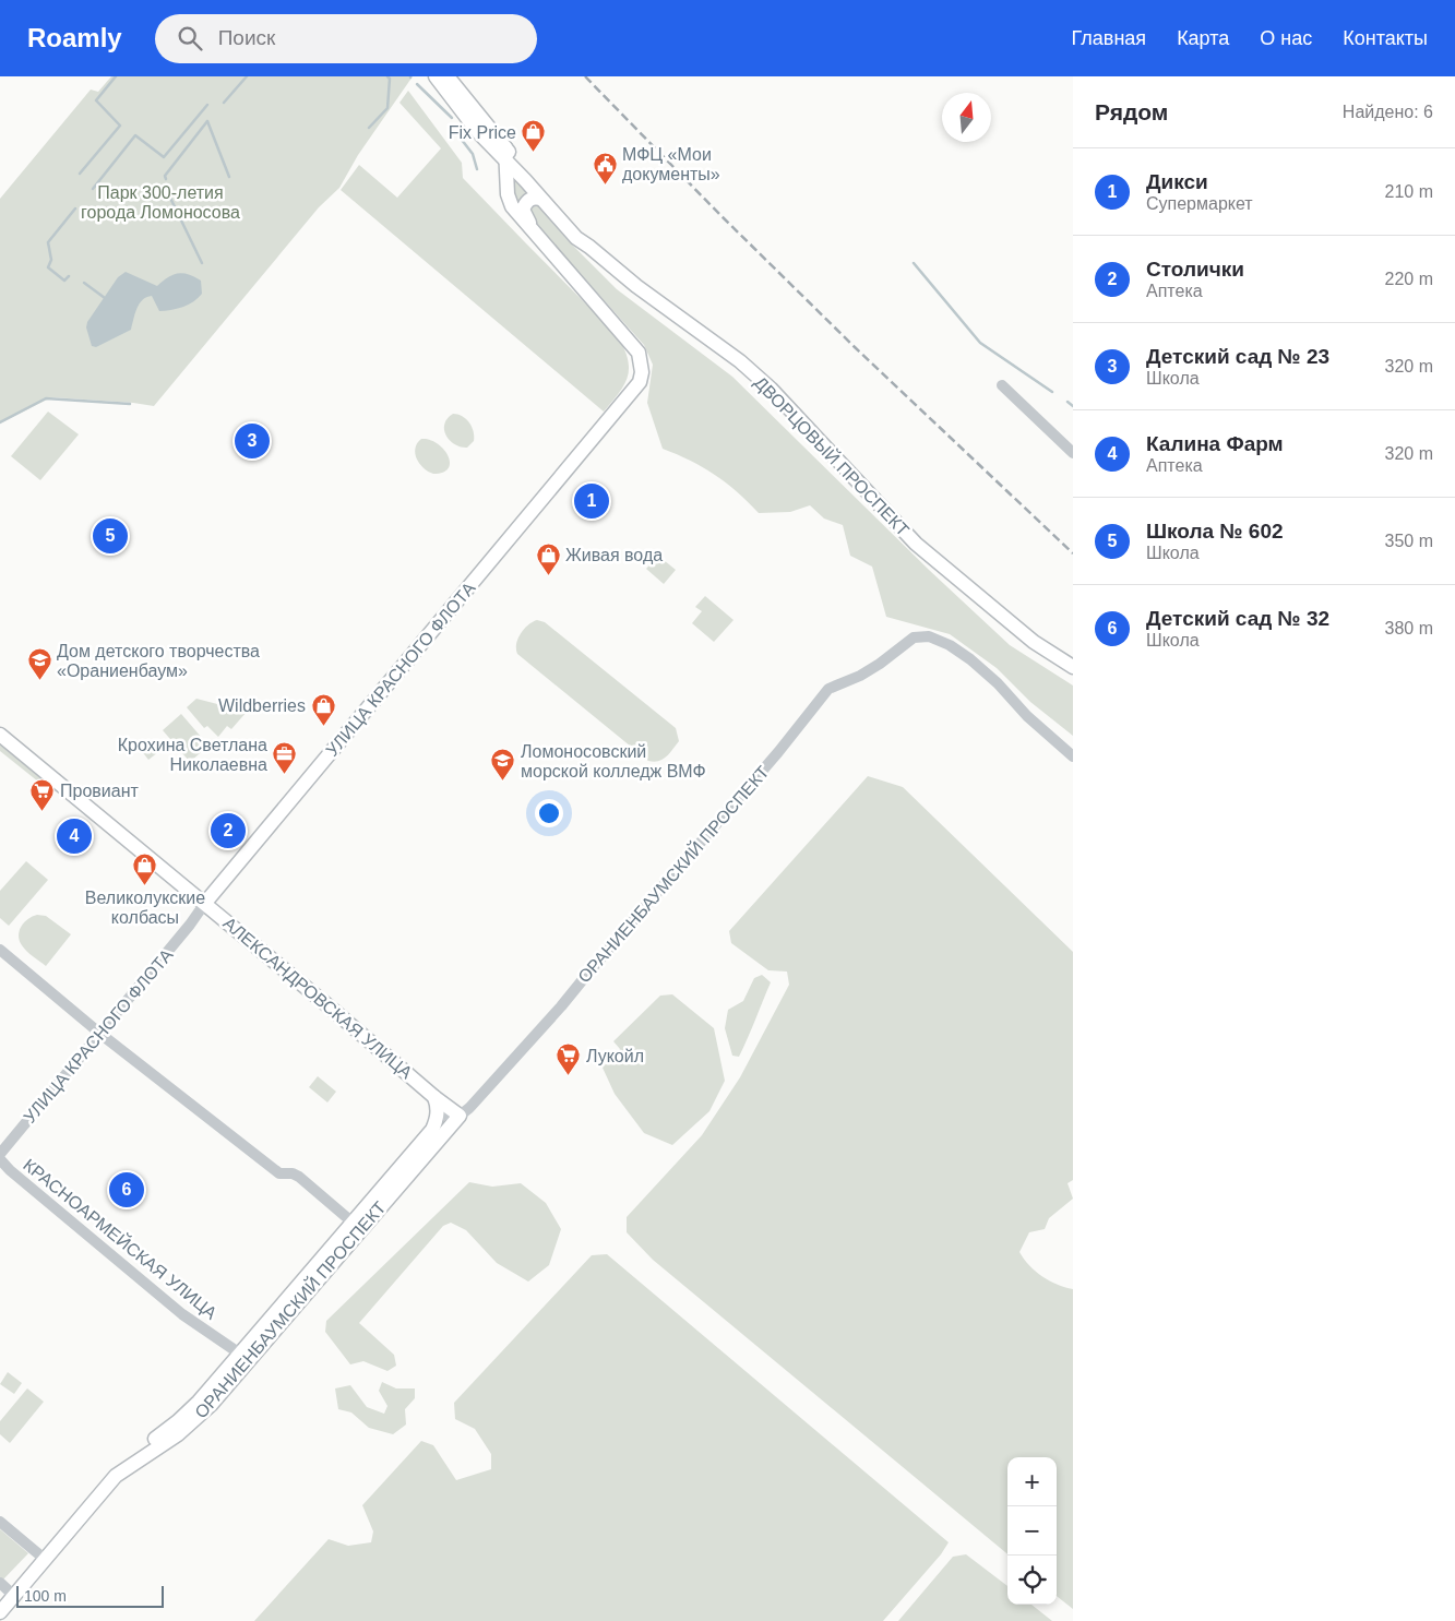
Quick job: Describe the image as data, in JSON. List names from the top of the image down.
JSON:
{
  "streets": {
    "main road": [
      "ДВОРЦОВЫЙ ПРОСПЕКТ",
      "УЛИЦА КРАСНОГО ФЛОТА",
      "ОРАНИЕНБАУМСКИЙ ПРОСПЕКТ",
      "АЛЕКСАНДРОВСКАЯ УЛИЦА"
    ],
    "street": ["КРАСНОАРМЕЙСКАЯ УЛИЦА"]
  },
  "crossings": [
    ["ДВОРЦОВЫЙ ПРОСПЕКТ", "УЛИЦА КРАСНОГО ФЛОТА"],
    ["УЛИЦА КРАСНОГО ФЛОТА", "АЛЕКСАНДРОВСКАЯ УЛИЦА"],
    ["ОРАНИЕНБАУМСКИЙ ПРОСПЕКТ", "АЛЕКСАНДРОВСКАЯ УЛИЦА"],
    ["ОРАНИЕНБАУМСКИЙ ПРОСПЕКТ", "КРАСНОАРМЕЙСКАЯ УЛИЦА"]
  ],
  "parks": ["Парк 300-летия города Ломоносова"],
  "places": {
    "shop": [
      "Fix Price",
      "Живая вода",
      "Wildberries",
      "Великолукские колбасы"
    ],
    "public building": ["МФЦ «Мои документы»"],
    "school or university": ["Дом детского творчества «Ораниенбаум»", "Ломоносовский морской колледж ВМФ"],
    "office": ["Крохина Светлана Николаевна"],
    "supermarket": ["Провиант", "Лукойл"]
  },
  "scale_bar": "100 m",
  "north": "top",
  "page": {
    "header": "Roamly",
    "search": "Поиск",
    "nav": [
      "Главная",
      "Карта",
      "О нас",
      "Контакты"
    ],
    "heading": ["Рядом", "Найдено: 6"],
    "list": [
      {
        "mark": "1",
        "name": "Дикси",
        "note": "Супермаркет",
        "value": "210 m"
      },
      {
        "mark": "2",
        "name": "Столички",
        "note": "Аптека",
        "value": "220 m"
      },
      {
        "mark": "3",
        "name": "Детский сад № 23",
        "note": "Школа",
        "value": "320 m"
      },
      {
        "mark": "4",
        "name": "Калина Фарм",
        "note": "Аптека",
        "value": "320 m"
      },
      {
        "mark": "5",
        "name": "Школа № 602",
        "note": "Школа",
        "value": "350 m"
      },
      {
        "mark": "6",
        "name": "Детский сад № 32",
        "note": "Школа",
        "value": "380 m"
      }
    ],
    "pins": [
      "3",
      "1",
      "5",
      "2",
      "4",
      "6"
    ],
    "map_buttons": ["+", "−"],
    "scale": "100 m"
  }
}
